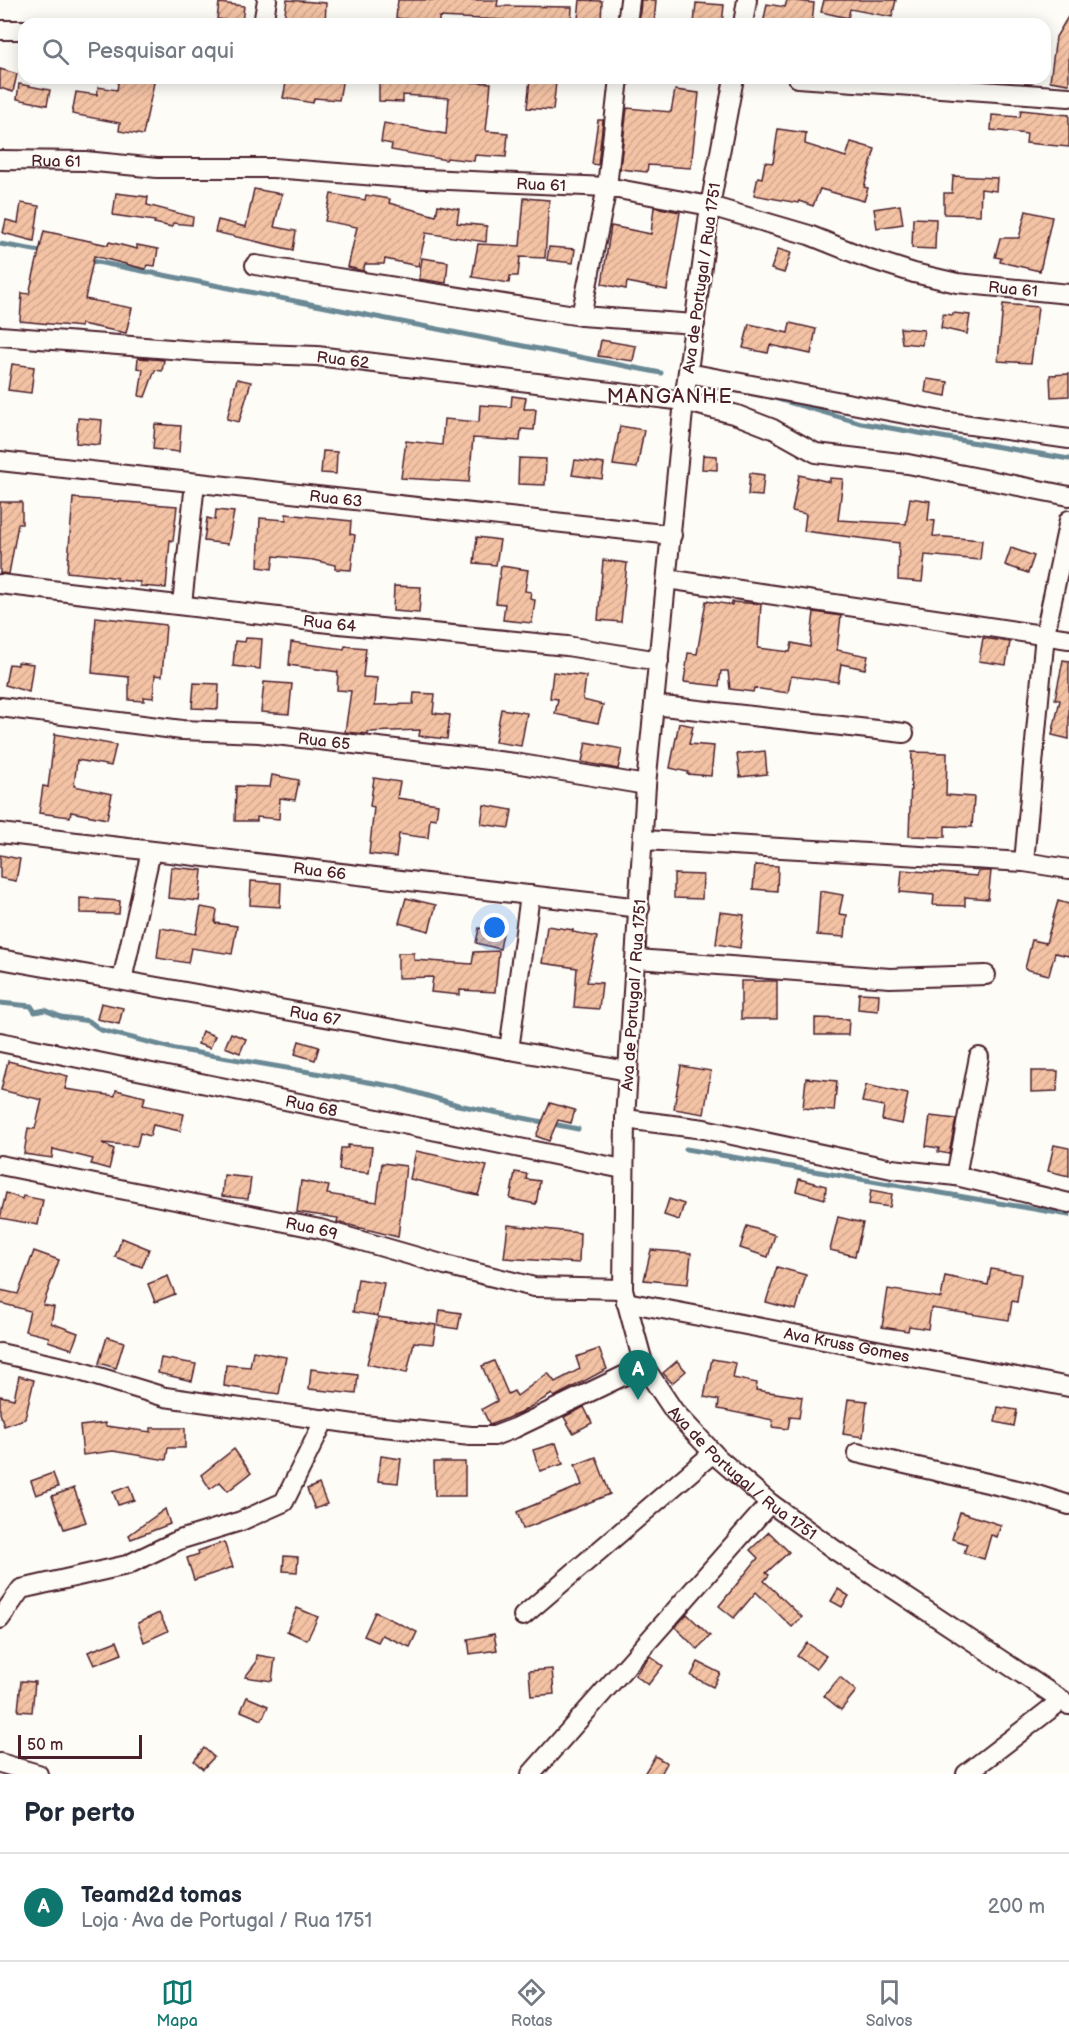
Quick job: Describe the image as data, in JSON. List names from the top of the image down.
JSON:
{
  "streets": {
    "street": [
      "Rua 61",
      "Ava de Portugal / Rua 1751",
      "Rua 62",
      "Rua 63",
      "Rua 64",
      "Rua 65",
      "Rua 66",
      "Rua 67",
      "Rua 68",
      "Rua 69",
      "Ava Kruss Gomes"
    ]
  },
  "crossings": [
    ["Rua 61", "Ava de Portugal / Rua 1751"],
    ["Ava de Portugal / Rua 1751", "Rua 62"],
    ["Ava de Portugal / Rua 1751", "Rua 63"],
    ["Ava de Portugal / Rua 1751", "Rua 64"],
    ["Ava de Portugal / Rua 1751", "Rua 65"],
    ["Ava de Portugal / Rua 1751", "Rua 66"],
    ["Ava de Portugal / Rua 1751", "Rua 67"],
    ["Ava de Portugal / Rua 1751", "Rua 68"],
    ["Ava de Portugal / Rua 1751", "Rua 69"],
    ["Ava de Portugal / Rua 1751", "Ava Kruss Gomes"],
    ["Rua 69", "Ava Kruss Gomes"]
  ],
  "districts": ["MANGANHE"],
  "scale_bar": "50 m",
  "page": {
    "search": "Pesquisar aqui",
    "pins": "A",
    "scale": "50 m",
    "heading": "Por perto",
    "list": [
      {
        "mark": "A",
        "name": "Teamd2d tomas",
        "note": "Loja · Ava de Portugal / Rua 1751",
        "value": "200 m"
      }
    ],
    "nav": ["Mapa", "Rotas", "Salvos"]
  }
}
